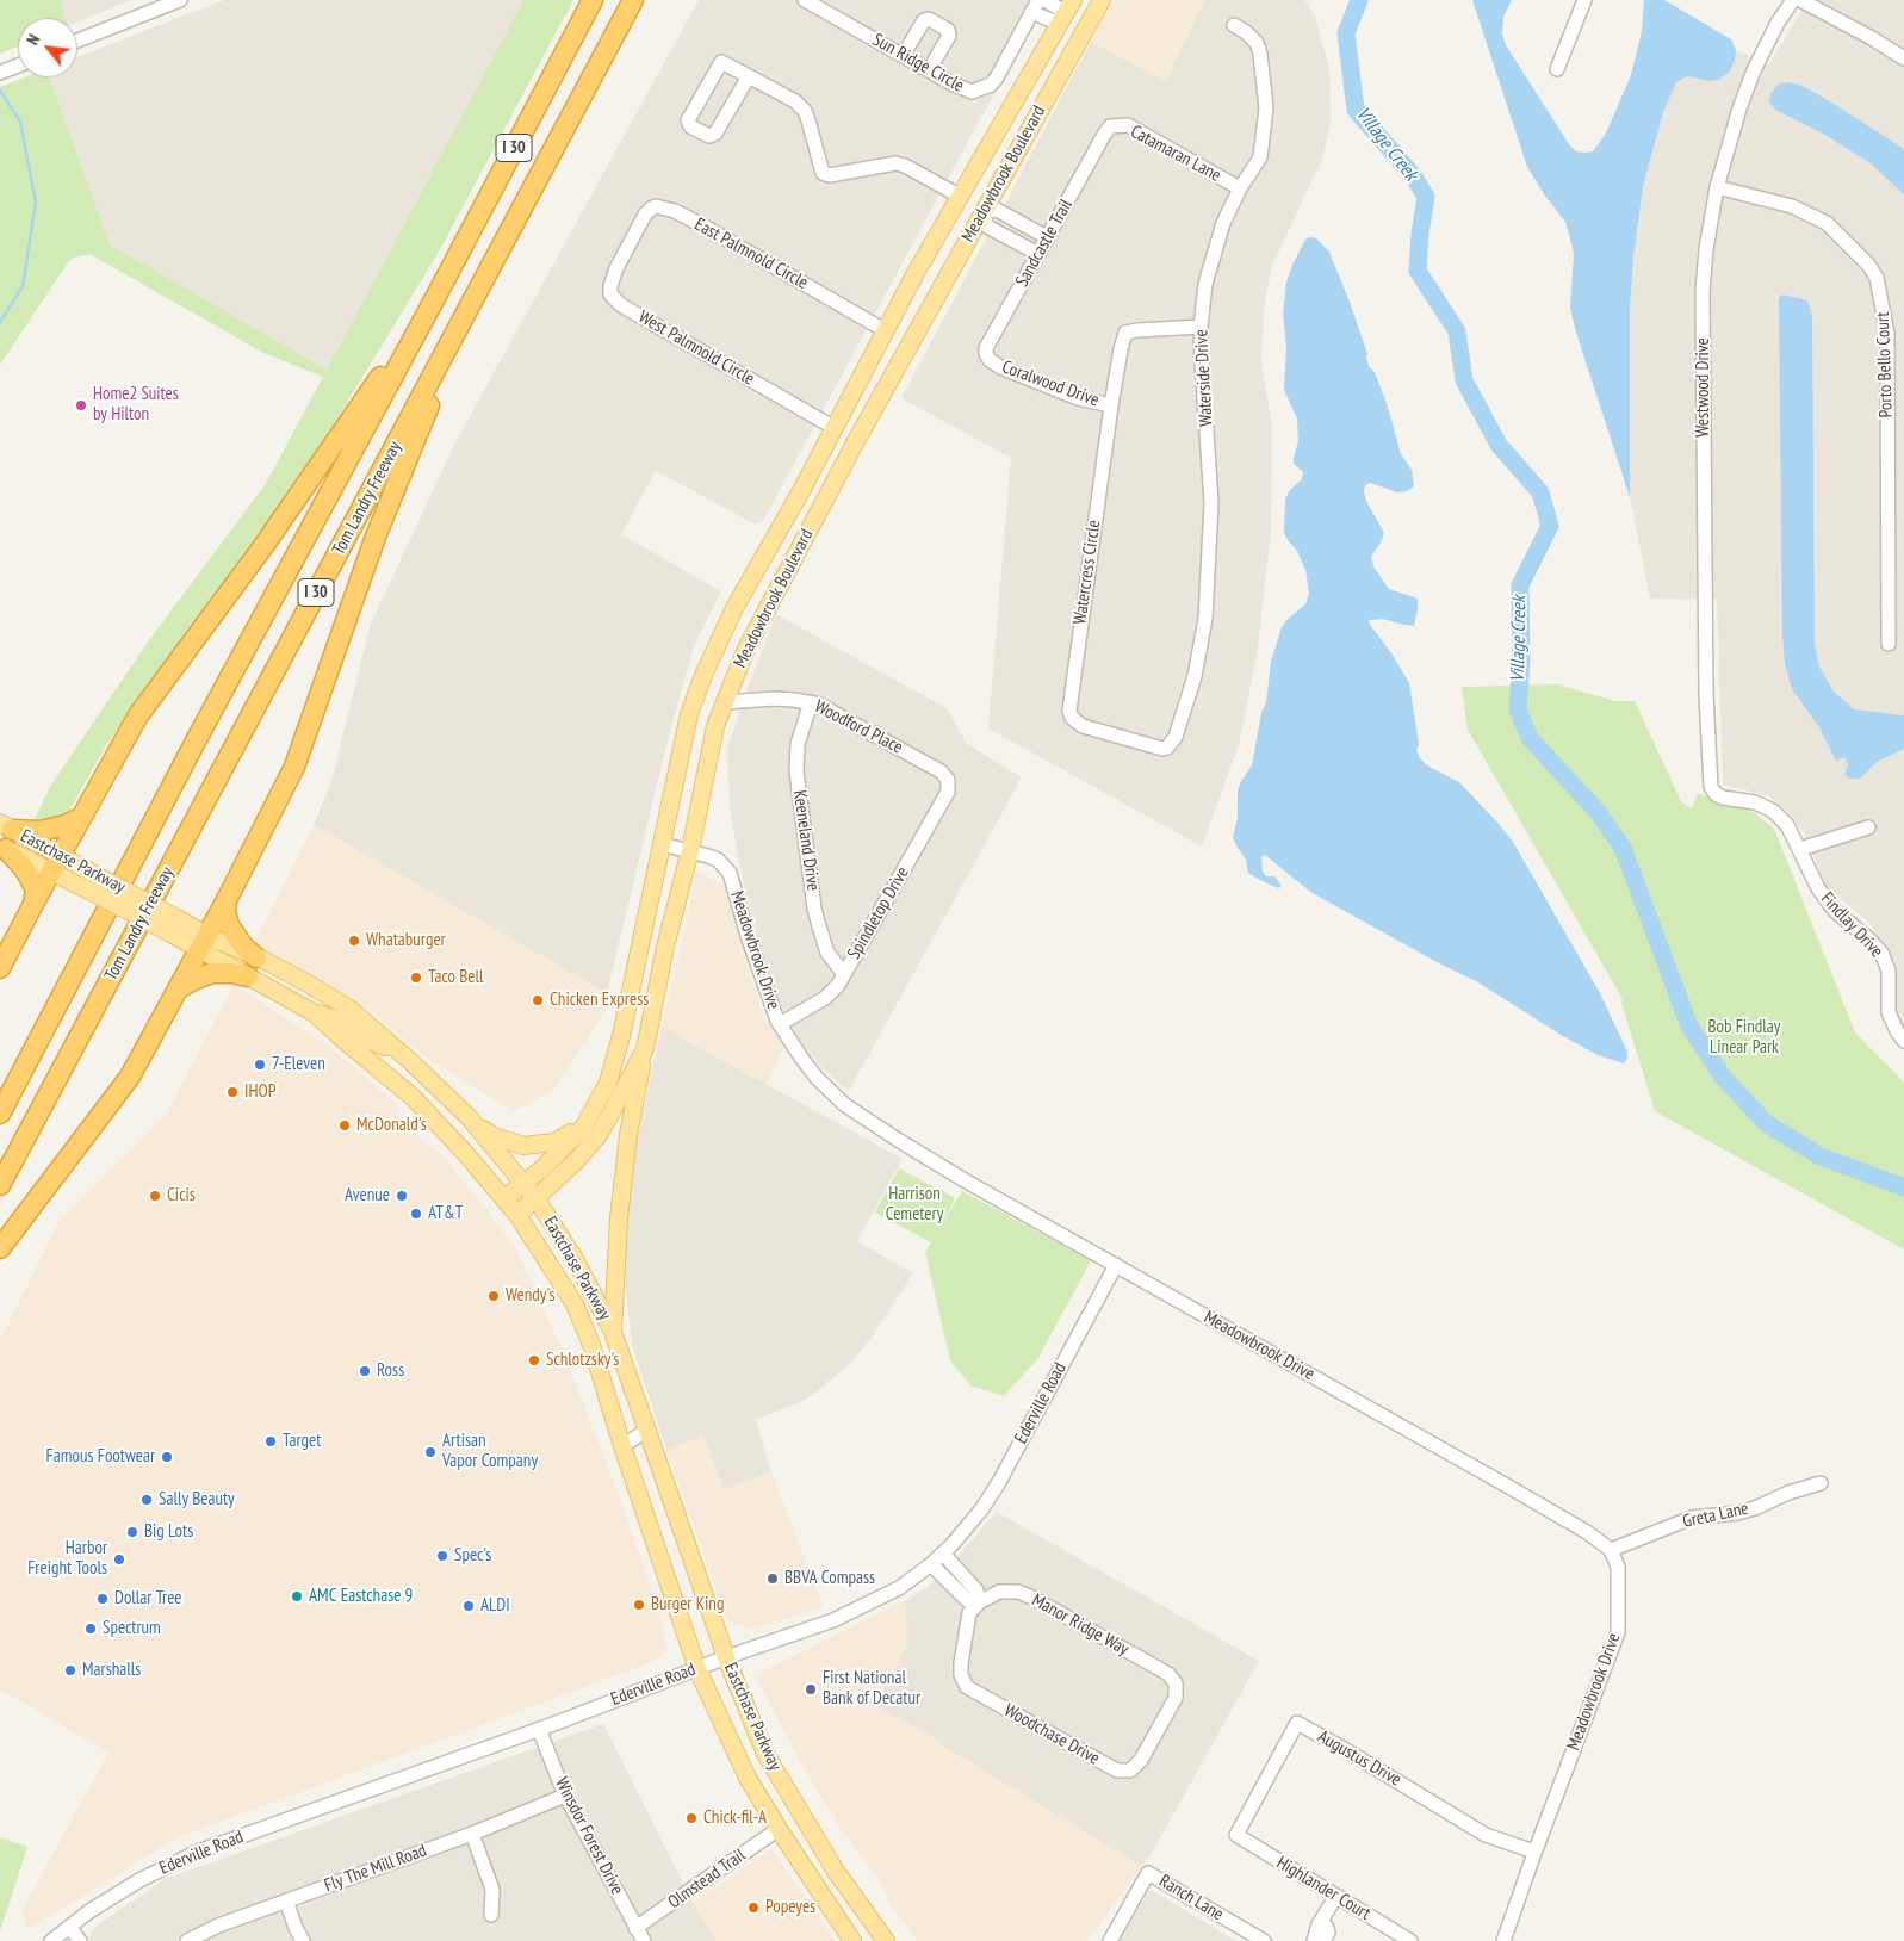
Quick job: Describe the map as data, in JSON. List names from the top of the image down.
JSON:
{
  "streets": {
    "highway": ["I 30", "Tom Landry Freeway"],
    "main road": ["Meadowbrook Boulevard", "Eastchase Parkway"],
    "street": [
      "Sun Ridge Circle",
      "Catamaran Lane",
      "Sandcastle Trail",
      "East Palmnold Circle",
      "West Palmnold Circle",
      "Porto Bello Court",
      "Waterside Drive",
      "Coralwood Drive",
      "Westwood Drive",
      "Watercress Circle",
      "Woodford Place",
      "Keeneland Drive",
      "Spindletop Drive",
      "Findlay Drive",
      "Meadowbrook Drive",
      "Ederville Road",
      "Greta Lane",
      "Manor Ridge Way",
      "Woodchase Drive",
      "Augustus Drive",
      "Winsdor Forest Drive",
      "Fly The Mill Road",
      "Olmstead Trail",
      "Highlander Court",
      "Ranch Lane"
    ]
  },
  "crossings": [
    ["Sun Ridge Circle", "Meadowbrook Boulevard"],
    ["Catamaran Lane", "Sandcastle Trail"],
    ["Catamaran Lane", "Waterside Drive"],
    ["Meadowbrook Boulevard", "East Palmnold Circle"],
    ["Meadowbrook Boulevard", "West Palmnold Circle"],
    ["Meadowbrook Boulevard", "Woodford Place"],
    ["Meadowbrook Boulevard", "Eastchase Parkway"],
    ["Meadowbrook Boulevard", "Meadowbrook Drive"],
    ["Sandcastle Trail", "Coralwood Drive"],
    ["East Palmnold Circle", "West Palmnold Circle"],
    ["Porto Bello Court", "Westwood Drive"],
    ["Waterside Drive", "Watercress Circle"],
    ["Coralwood Drive", "Watercress Circle"],
    ["Westwood Drive", "Findlay Drive"],
    ["Woodford Place", "Keeneland Drive"],
    ["Woodford Place", "Spindletop Drive"],
    ["Keeneland Drive", "Spindletop Drive"],
    ["Eastchase Parkway", "Ederville Road"],
    ["Eastchase Parkway", "Olmstead Trail"],
    ["Spindletop Drive", "Meadowbrook Drive"],
    ["Meadowbrook Drive", "Ederville Road"],
    ["Meadowbrook Drive", "Greta Lane"],
    ["Meadowbrook Drive", "Augustus Drive"],
    ["Ederville Road", "Winsdor Forest Drive"],
    ["Manor Ridge Way", "Woodchase Drive"],
    ["Augustus Drive", "Highlander Court"],
    ["Winsdor Forest Drive", "Fly The Mill Road"],
    ["Winsdor Forest Drive", "Olmstead Trail"]
  ],
  "water": ["Village Creek"],
  "parks": ["Bob Findlay Linear Park", "Harrison Cemetery"],
  "places": [
    "Home2 Suites by Hilton",
    "Whataburger",
    "Taco Bell",
    "Chicken Express",
    "7-Eleven",
    "IHOP",
    "McDonald's",
    "Cicis",
    "Avenue",
    "AT&T",
    "Wendy's",
    "Schlotzsky's",
    "Ross",
    "Target",
    "Artisan Vapor Company",
    "Famous Footwear",
    "Sally Beauty",
    "Big Lots",
    "Spec's",
    "Harbor Freight Tools",
    "BBVA Compass",
    "AMC Eastchase 9",
    "Dollar Tree",
    "Burger King",
    "ALDI",
    "Spectrum",
    "Marshalls",
    "First National Bank of Decatur",
    "Chick-fil-A",
    "Popeyes"
  ],
  "north": "top left"
}
